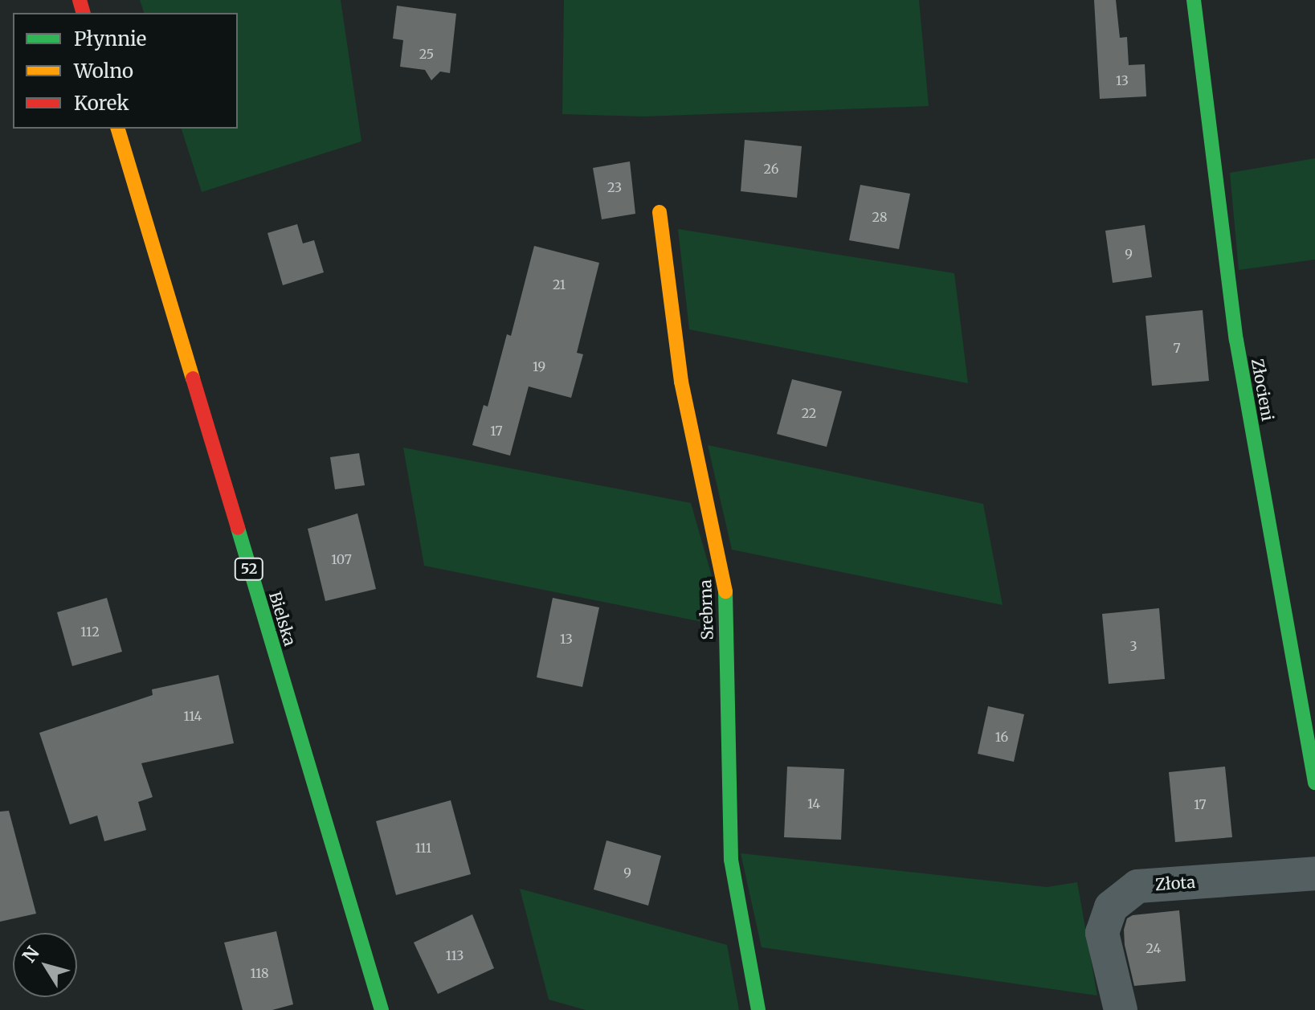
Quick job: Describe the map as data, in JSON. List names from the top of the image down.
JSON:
{
  "streets": {
    "street": [
      "Złocieni",
      "52",
      "Srebrna",
      "Bielska",
      "Złota"
    ]
  },
  "house_numbers": [
    "25",
    "13",
    "26",
    "23",
    "28",
    "9",
    "21",
    "7",
    "19",
    "22",
    "17",
    "107",
    "112",
    "13",
    "3",
    "114",
    "16",
    "14",
    "17",
    "111",
    "9",
    "24",
    "113",
    "118"
  ],
  "legend": ["Płynnie", "Wolno", "Korek"],
  "north": "top left"
}
